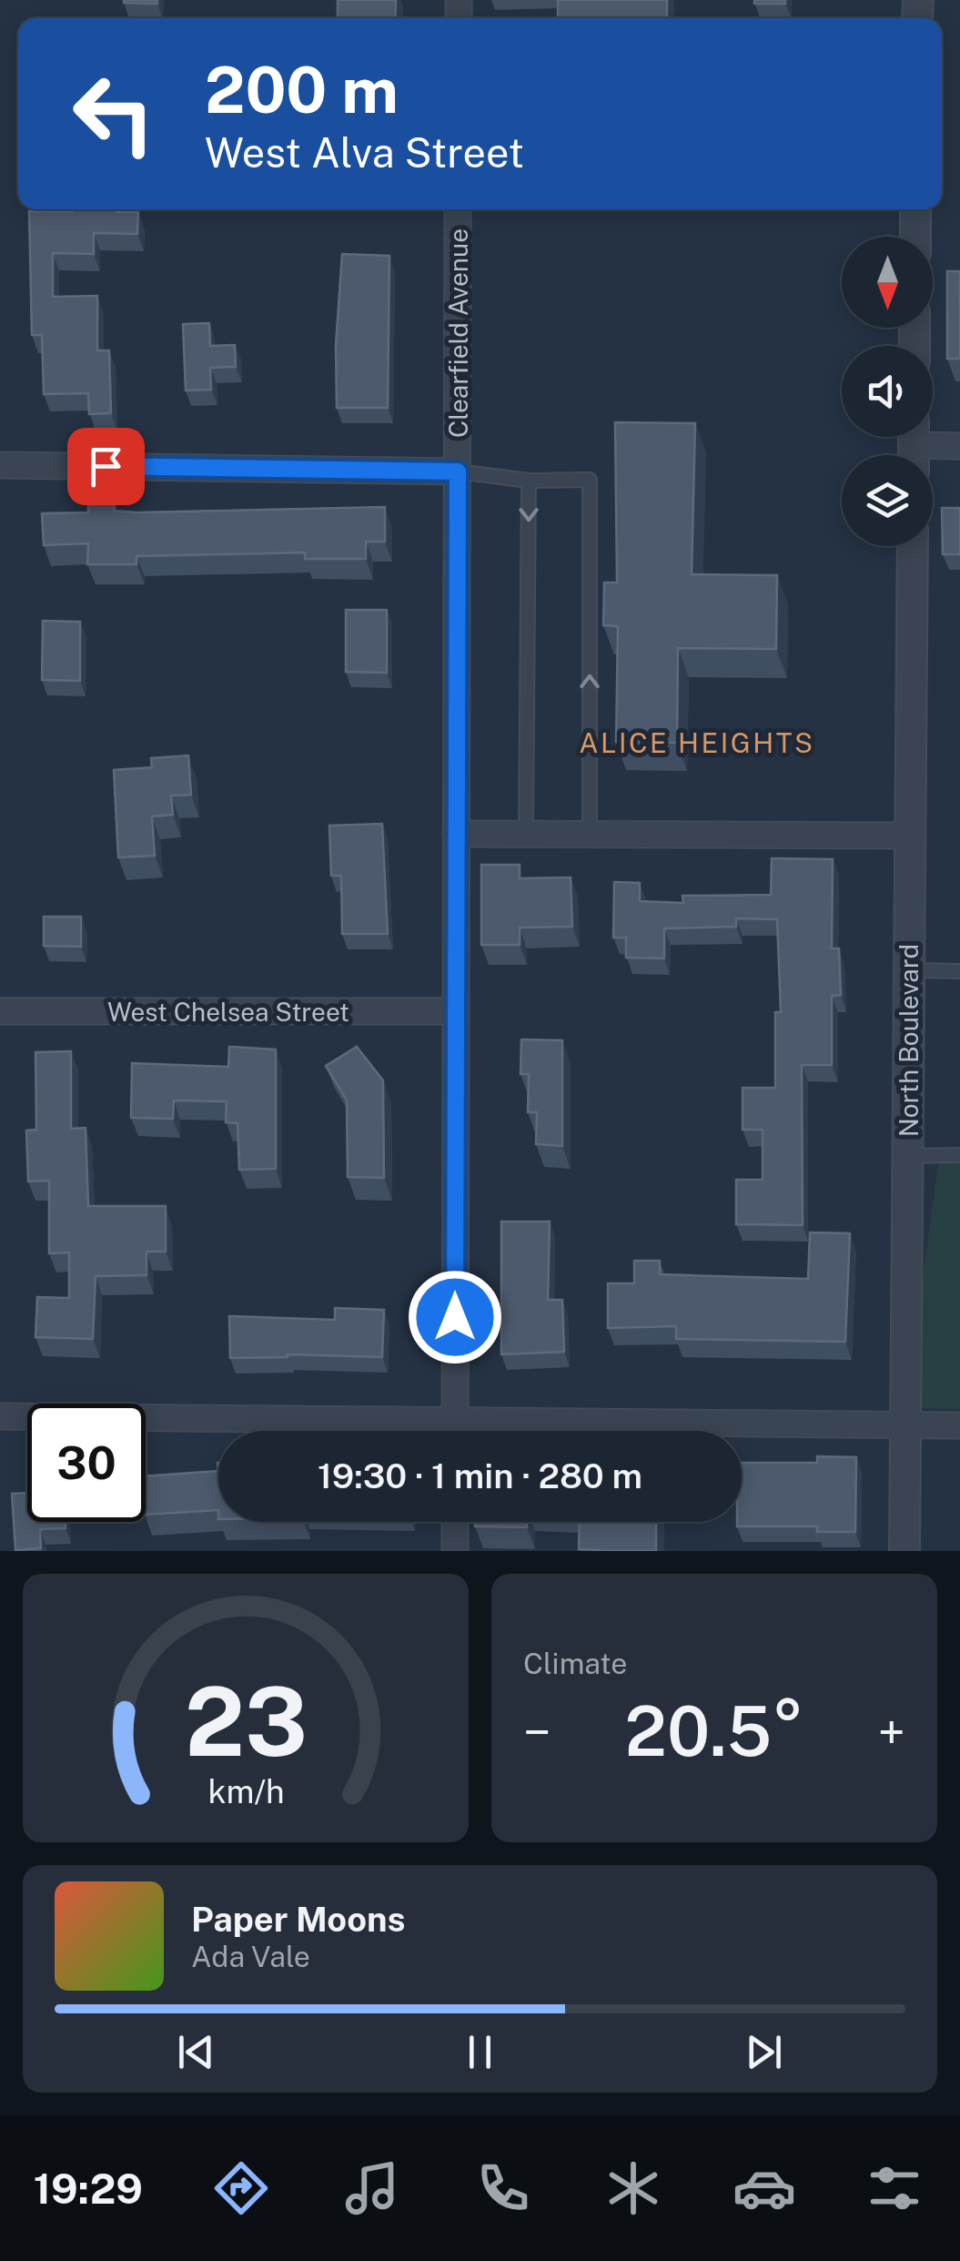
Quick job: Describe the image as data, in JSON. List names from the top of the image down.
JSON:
{
  "streets": {
    "street": ["Clearfield Avenue", "West Chelsea Street", "North Boulevard"]
  },
  "crossings": [
    ["Clearfield Avenue", "West Chelsea Street"]
  ],
  "districts": ["ALICE HEIGHTS"],
  "north": "bottom",
  "page": {
    "turn": ["200 m", "West Alva Street"],
    "limit": "30",
    "trip": "19:30 · 1 min · 280 m",
    "tile": "Climate",
    "heat": ["−", "20.5°", "+"],
    "song": ["Paper Moons", "Ada Vale"],
    "tabs": "19:29",
    "gauge": ["23", "km/h"]
  }
}
